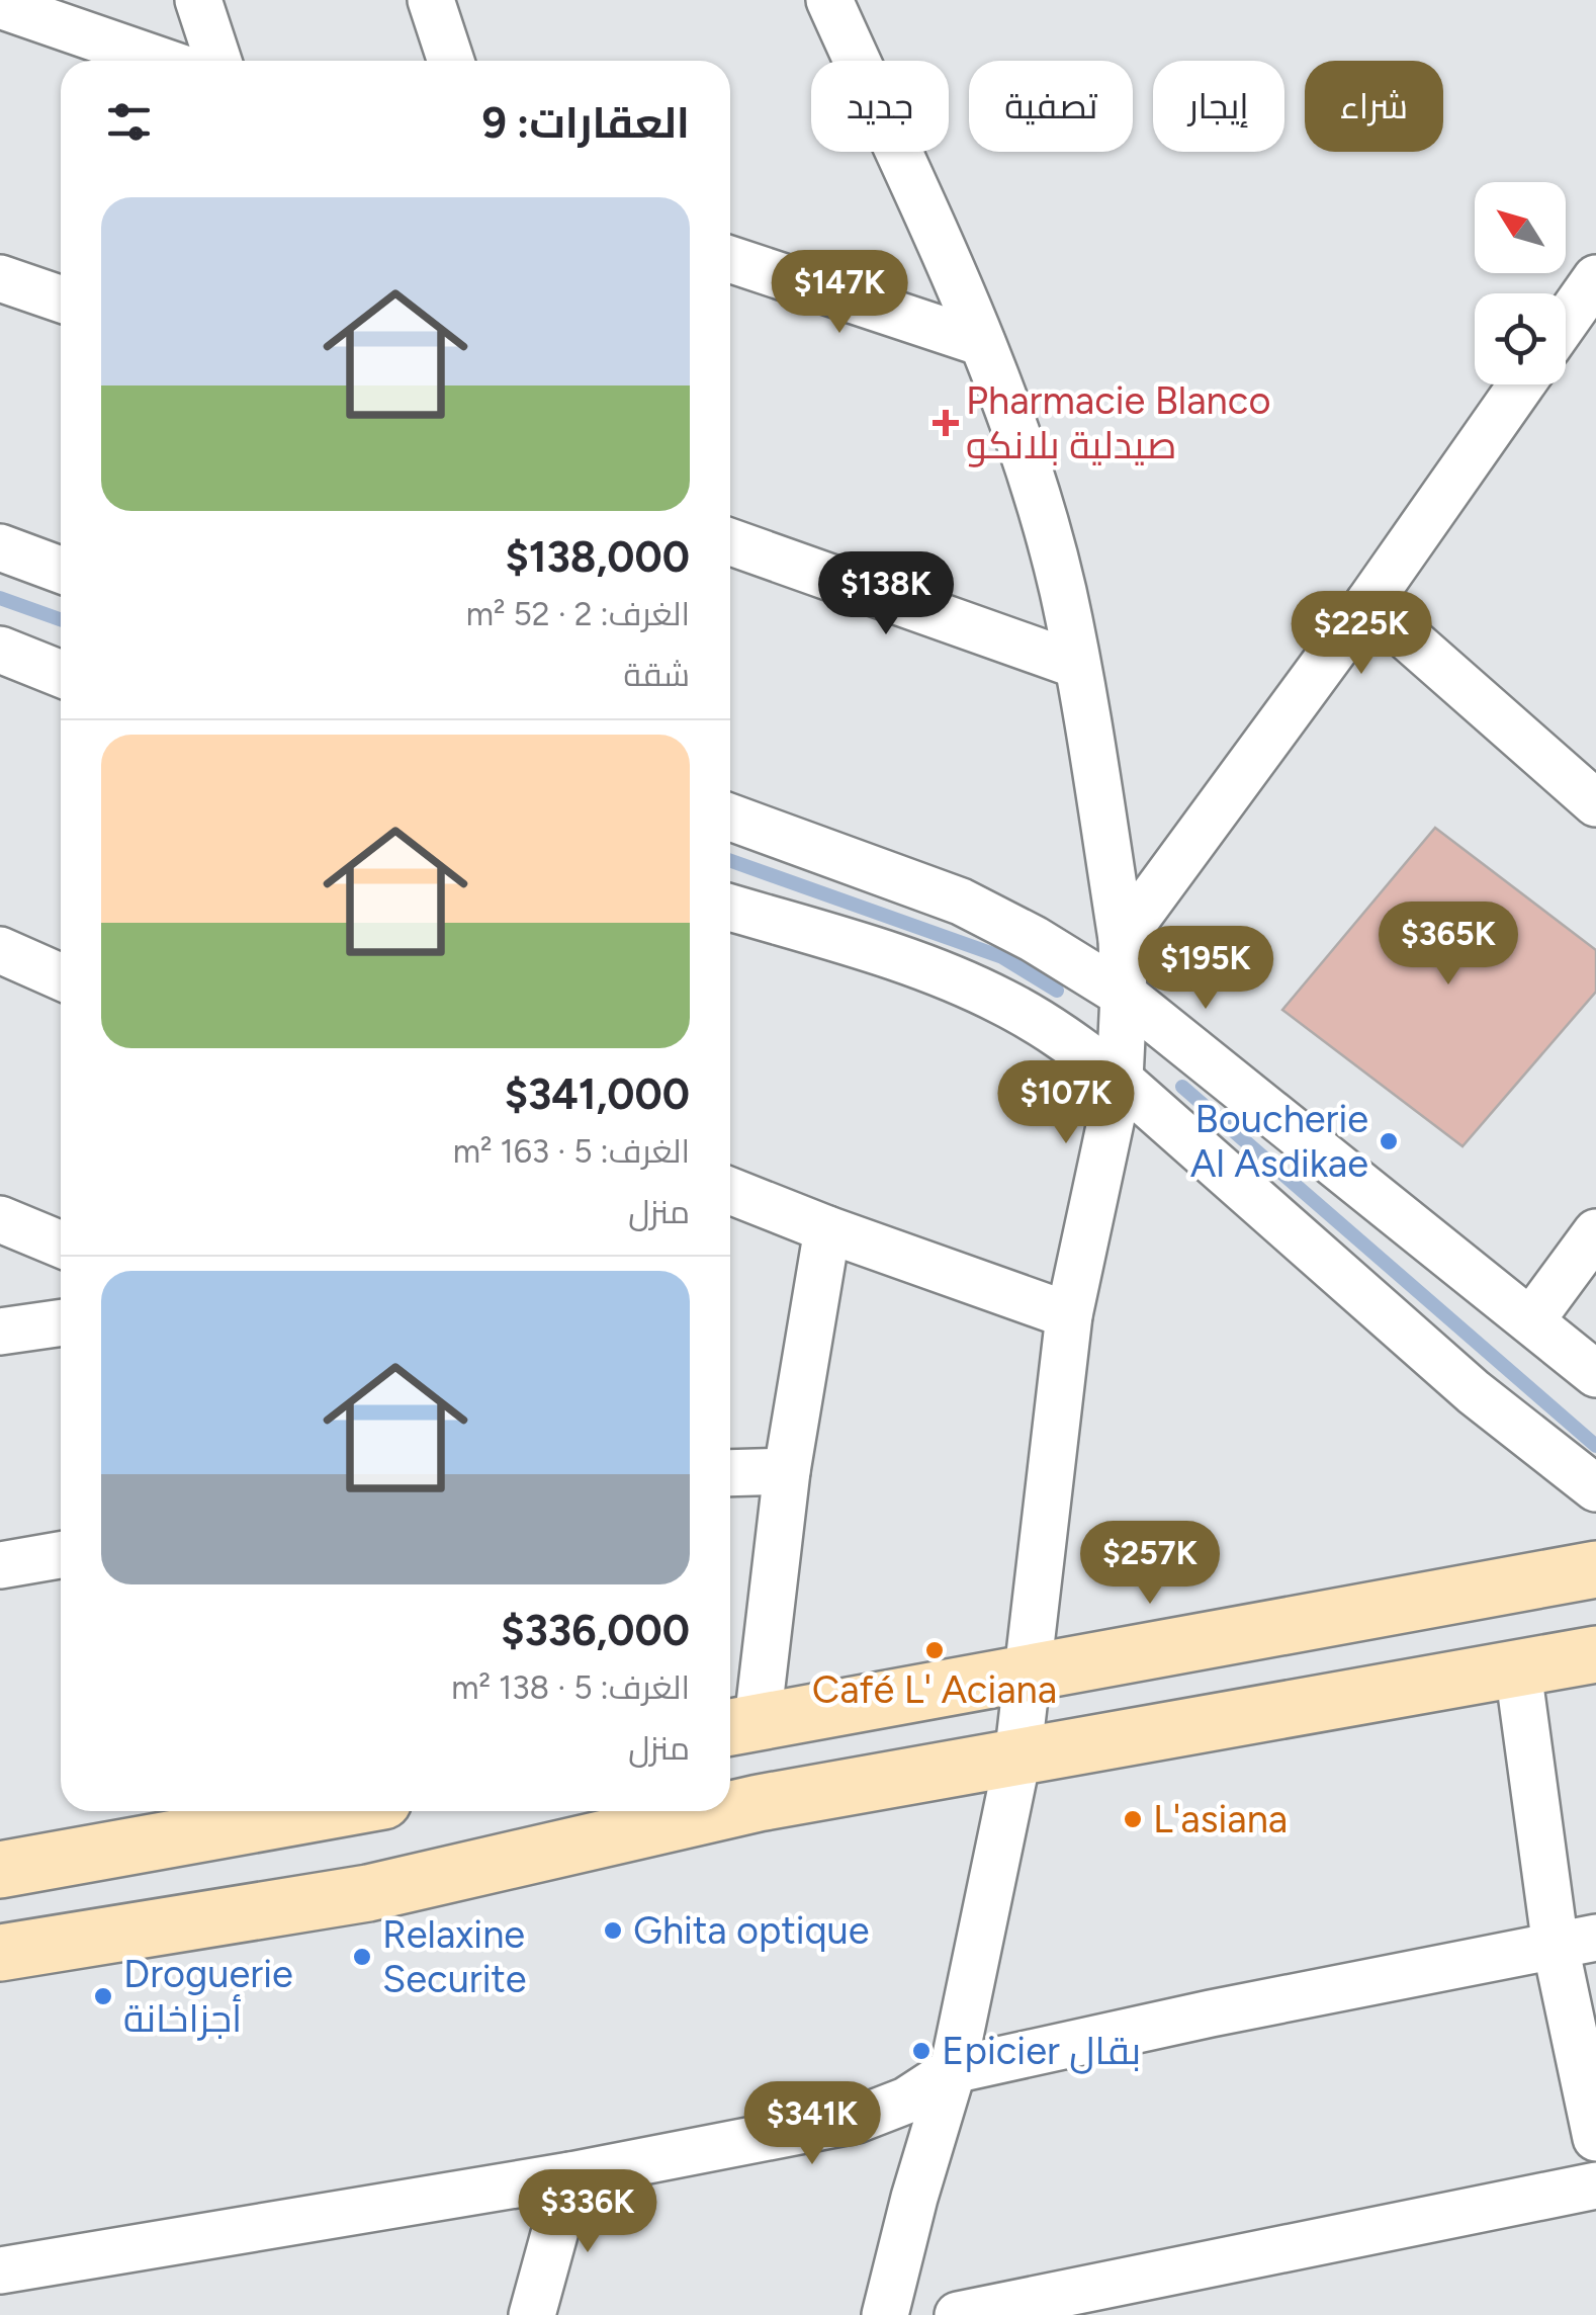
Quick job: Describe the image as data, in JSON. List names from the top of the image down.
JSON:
{
  "places": {
    "health": ["Pharmacie Blanco صيدلية بلانكو"],
    "other": [
      "Boucherie Al Asdikae",
      "Café L' Aciana",
      "L'asiana",
      "Ghita optique",
      "Relaxine Securite",
      "Droguerie أجزاخانة",
      "Epicier بقال"
    ]
  },
  "north": "top left",
  "page": {
    "chip": [
      "شراء",
      "إيجار",
      "تصفية",
      "جديد"
    ],
    "heading": "العقارات: 9",
    "list": [
      {
        "name": "$138,000",
        "note": "الغرف: 2 · 52 m² · شقة"
      },
      {
        "name": "$341,000",
        "note": "الغرف: 5 · 163 m² · منزل"
      },
      {
        "name": "$336,000",
        "note": "الغرف: 5 · 138 m² · منزل"
      }
    ],
    "price": [
      "$147K",
      "$138K",
      "$225K",
      "$365K",
      "$195K",
      "$107K",
      "$257K",
      "$341K",
      "$336K"
    ]
  }
}
